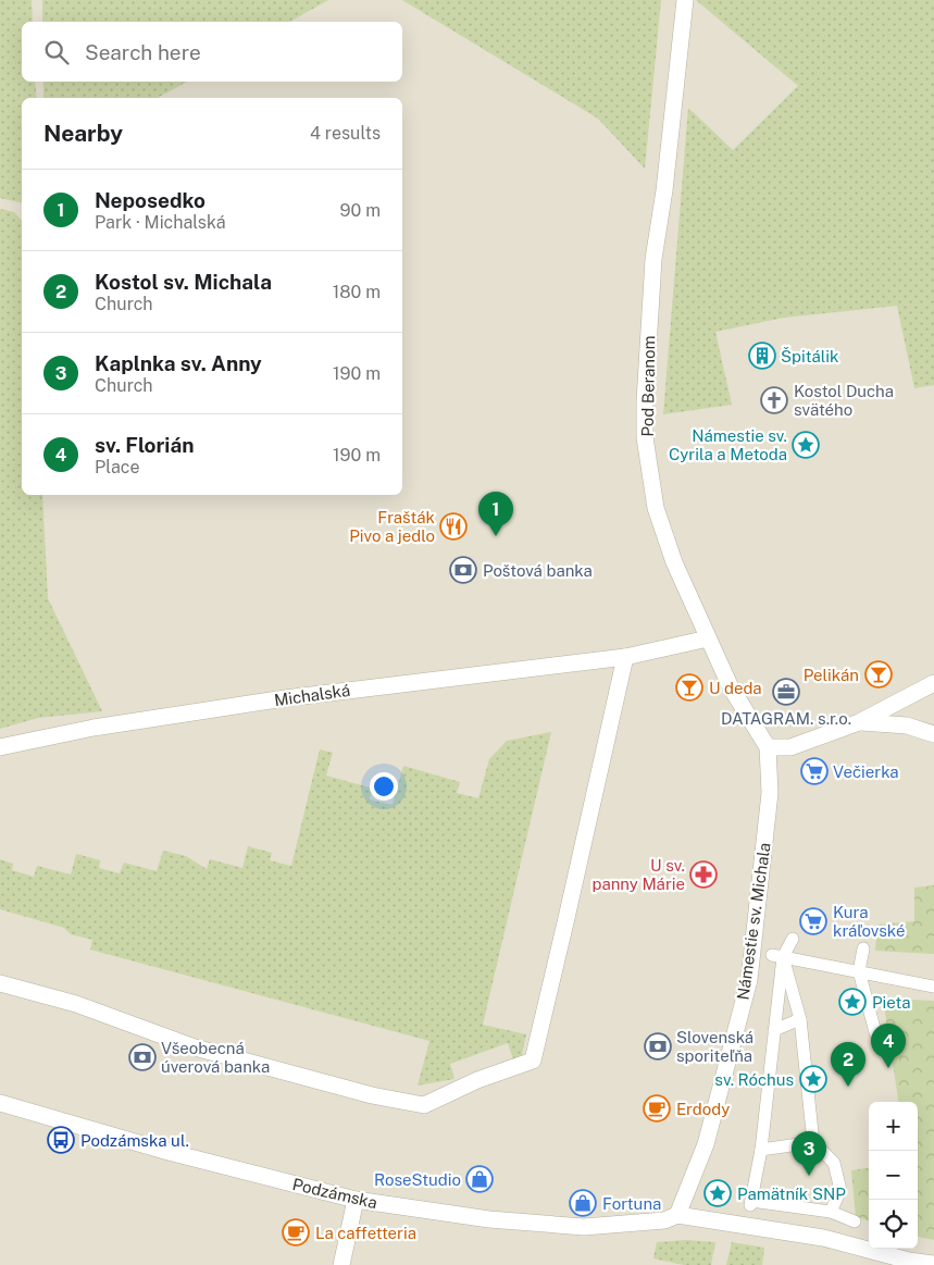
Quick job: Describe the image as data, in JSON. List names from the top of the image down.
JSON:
{
  "streets": {
    "street": [
      "Pod Beranom",
      "Michalská",
      "Námestie sv. Michala",
      "Podzámska"
    ]
  },
  "crossings": [
    ["Pod Beranom", "Michalská"],
    ["Pod Beranom", "Námestie sv. Michala"],
    ["Námestie sv. Michala", "Podzámska"]
  ],
  "places": {
    "building": ["Špitálik"],
    "church": ["Kostol Ducha svätého"],
    "place": [
      "Námestie sv. Cyrila a Metoda",
      "Pieta",
      "sv. Róchus",
      "Pamätník SNP"
    ],
    "restaurant": ["Frašták Pivo a jedlo"],
    "bank": ["Poštová banka", "Slovenská sporiteľňa", "Všeobecná úverová banka"],
    "bar": ["Pelikán", "U deda"],
    "office": ["DATAGRAM. s.r.o."],
    "supermarket": ["Večierka", "Kura kráľovské"],
    "pharmacy": ["U sv. panny Márie"],
    "cafe": ["Erdody", "La caffetteria"],
    "bus stop": ["Podzámska ul."],
    "shop": ["RoseStudio", "Fortuna"]
  },
  "page": {
    "search": "Search here",
    "heading": ["Nearby", "4 results"],
    "list": [
      {
        "mark": "1",
        "name": "Neposedko",
        "note": "Park · Michalská",
        "value": "90 m"
      },
      {
        "mark": "2",
        "name": "Kostol sv. Michala",
        "note": "Church",
        "value": "180 m"
      },
      {
        "mark": "3",
        "name": "Kaplnka sv. Anny",
        "note": "Church",
        "value": "190 m"
      },
      {
        "mark": "4",
        "name": "sv. Florián",
        "note": "Place",
        "value": "190 m"
      }
    ],
    "pins": [
      "1",
      "4",
      "2",
      "3"
    ],
    "map_buttons": ["+", "−"]
  }
}
